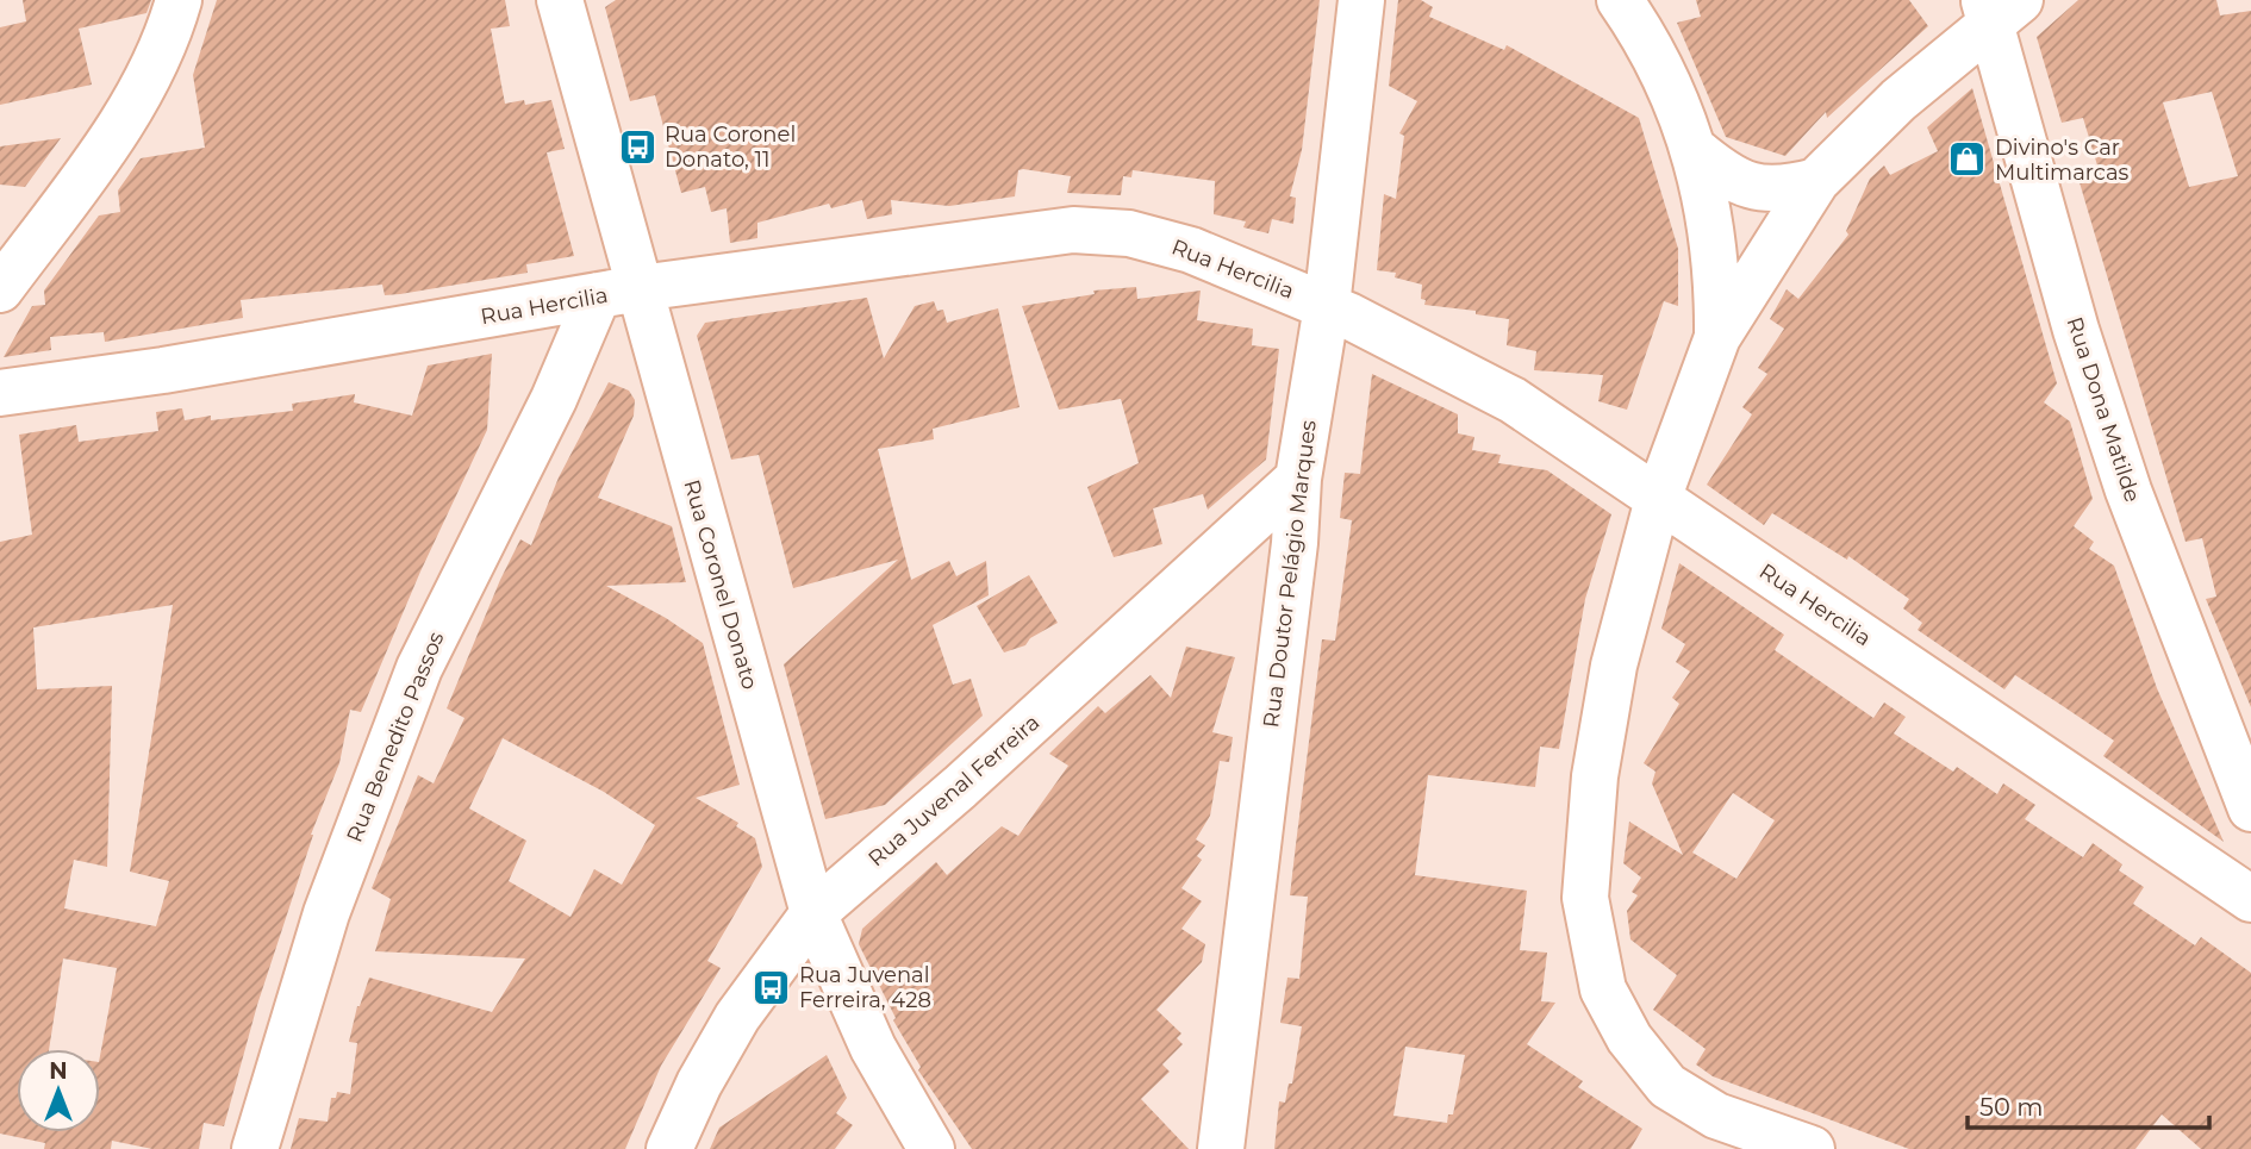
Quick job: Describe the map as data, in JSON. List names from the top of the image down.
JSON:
{
  "streets": {
    "street": [
      "Rua Hercilia",
      "Rua Dona Matilde",
      "Rua Doutor Pelágio Marques",
      "Rua Coronel Donato",
      "Rua Benedito Passos",
      "Rua Juvenal Ferreira"
    ]
  },
  "crossings": [
    ["Rua Hercilia", "Rua Doutor Pelágio Marques"],
    ["Rua Hercilia", "Rua Coronel Donato"],
    ["Rua Hercilia", "Rua Benedito Passos"],
    ["Rua Doutor Pelágio Marques", "Rua Juvenal Ferreira"],
    ["Rua Coronel Donato", "Rua Benedito Passos"],
    ["Rua Coronel Donato", "Rua Juvenal Ferreira"]
  ],
  "places": {
    "bus stop": ["Rua Coronel Donato, 11", "Rua Juvenal Ferreira, 428"],
    "shop": ["Divino's Car Multimarcas"]
  },
  "scale_bar": "50 m",
  "north": "top"
}
